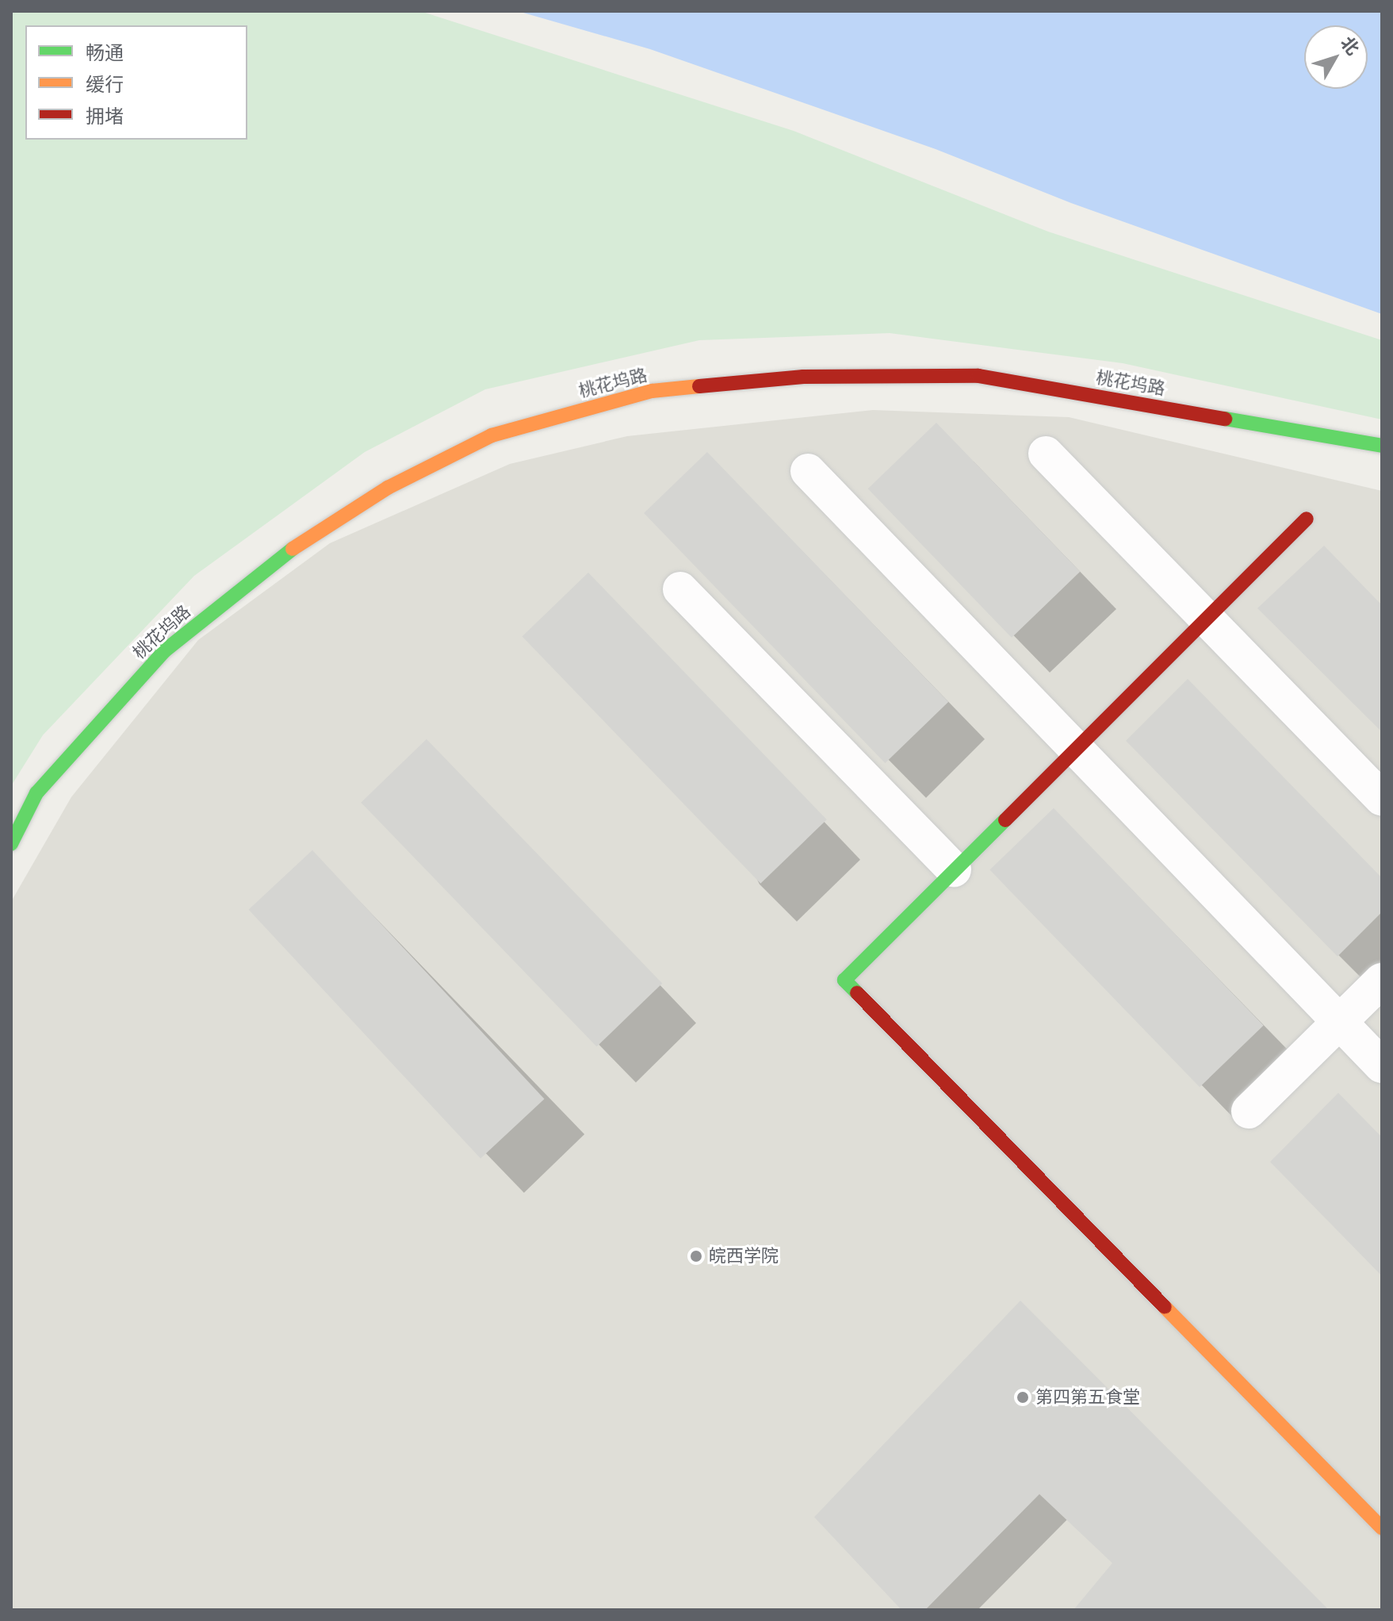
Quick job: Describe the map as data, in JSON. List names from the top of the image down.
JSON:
{
  "streets": {
    "street": ["桃花坞路"]
  },
  "places": ["皖西学院", "第四第五食堂"],
  "legend": ["畅通", "缓行", "拥堵"],
  "north": "top right"
}
